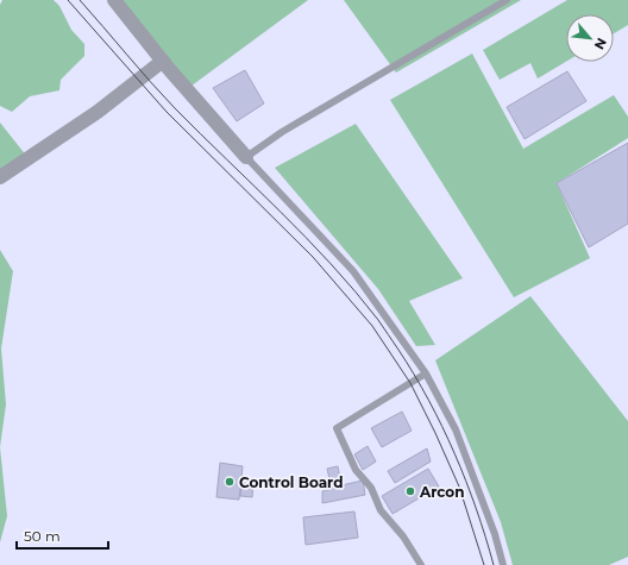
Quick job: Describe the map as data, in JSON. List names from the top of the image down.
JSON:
{
  "places": ["Control Board", "Arcon"],
  "scale_bar": "50 m",
  "north": "bottom right"
}
